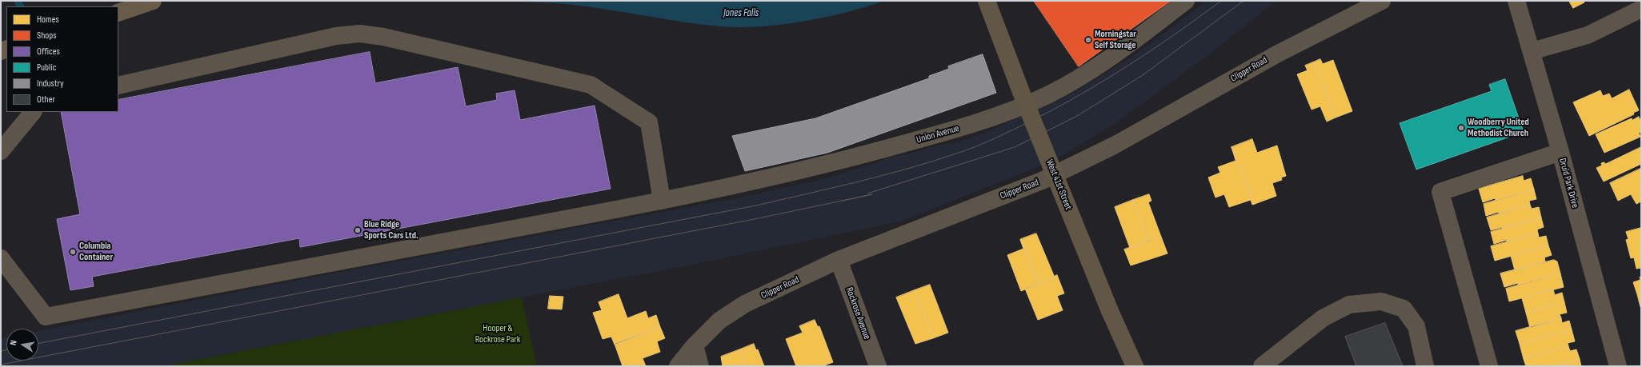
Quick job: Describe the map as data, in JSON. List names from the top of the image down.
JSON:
{
  "streets": {
    "main road": ["West 41st Street"],
    "street": [
      "Clipper Road",
      "Union Avenue",
      "Druid Park Drive",
      "Rockrose Avenue"
    ]
  },
  "crossings": [
    ["Clipper Road", "Rockrose Avenue"]
  ],
  "water": ["Jones Falls"],
  "parks": ["Hooper & Rockrose Park"],
  "places": [
    "Morningstar Self Storage",
    "Woodberry United Methodist Church",
    "Blue Ridge Sports Cars Ltd.",
    "Columbia Container"
  ],
  "legend": [
    "Homes",
    "Shops",
    "Offices",
    "Public",
    "Industry",
    "Other"
  ],
  "north": "left"
}
